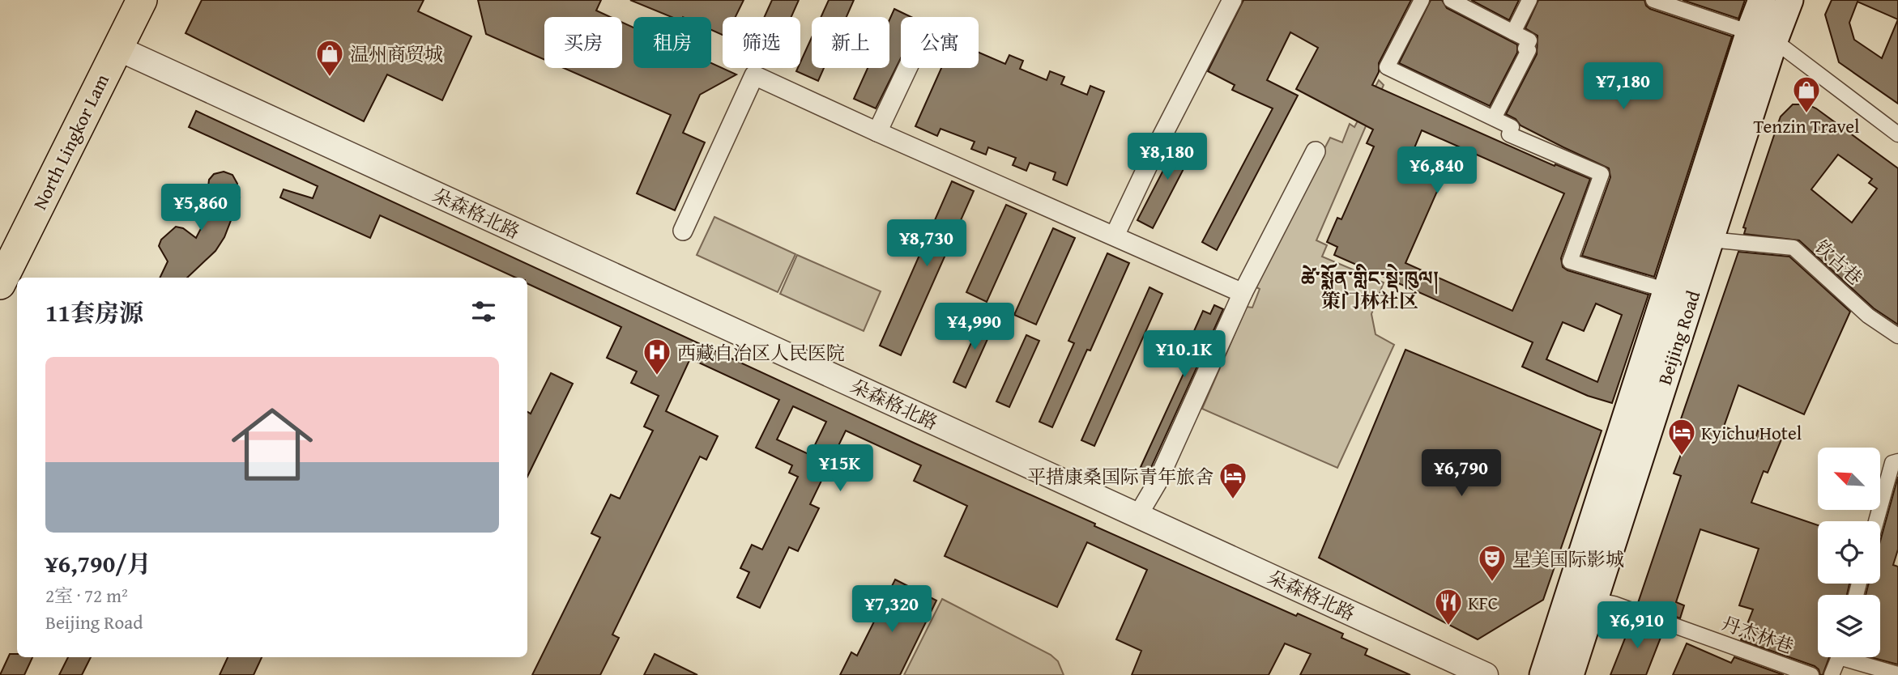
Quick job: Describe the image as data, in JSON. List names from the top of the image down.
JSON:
{
  "streets": {
    "main road": ["North Lingkor Lam", "Beijing Road"],
    "street": ["朵森格北路", "钦古巷", "丹杰林巷"]
  },
  "crossings": [
    ["North Lingkor Lam", "朵森格北路"],
    ["钦古巷", "Beijing Road"],
    ["Beijing Road", "丹杰林巷"]
  ],
  "districts": ["ཚེ་སྨོན་གླིང་སྡེ་ཁུལ། 策门林社区"],
  "places": {
    "shop": ["温州商贸城", "Tenzin Travel"],
    "hospital": ["西藏自治区人民医院"],
    "hotel": ["Kyichu Hotel", "平措康桑国际青年旅舍"],
    "theatre": ["星美国际影城"],
    "restaurant": ["KFC"]
  },
  "north": "top left",
  "page": {
    "chip": [
      "买房",
      "租房",
      "筛选",
      "新上",
      "公寓"
    ],
    "price": [
      "¥7,180",
      "¥8,180",
      "¥6,840",
      "¥5,860",
      "¥8,730",
      "¥4,990",
      "¥10.1K",
      "¥15K",
      "¥6,790",
      "¥7,320",
      "¥6,910"
    ],
    "heading": "11套房源",
    "list": [
      {
        "name": "¥6,790/月",
        "note": "2室 · 72 m² · Beijing Road"
      }
    ]
  }
}
